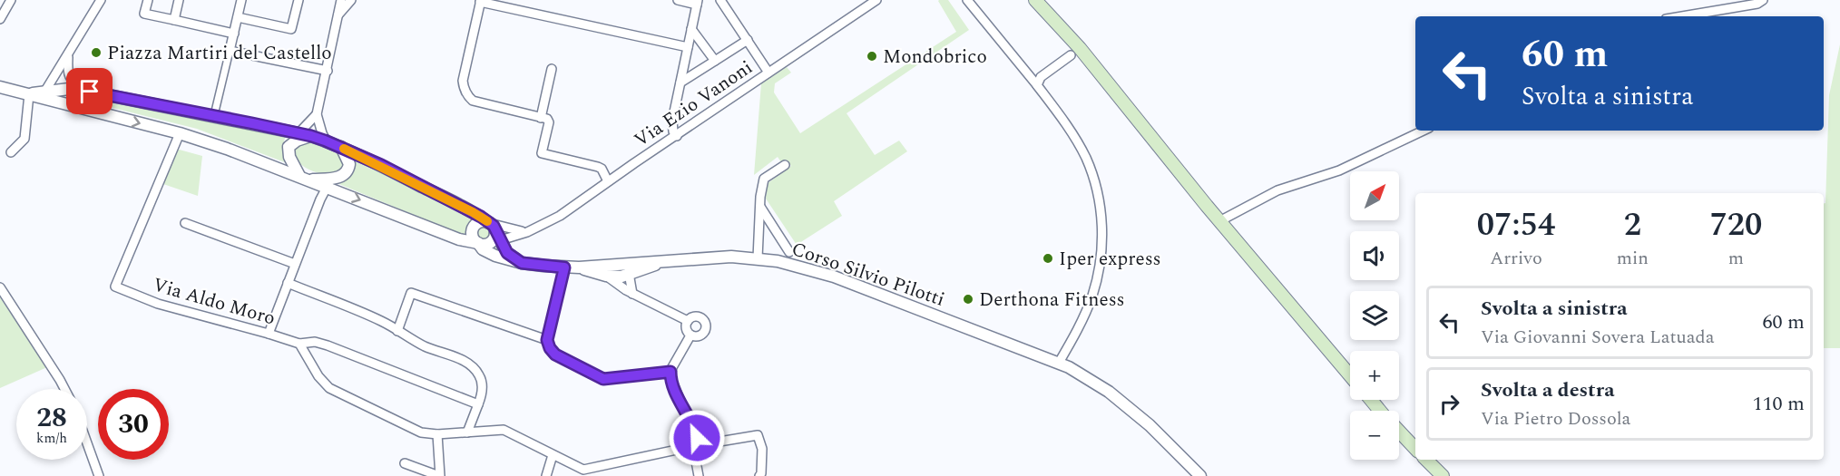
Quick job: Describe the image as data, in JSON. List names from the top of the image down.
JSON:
{
  "streets": {
    "street": ["Via Ezio Vanoni", "Corso Silvio Pilotti", "Via Aldo Moro"]
  },
  "places": [
    "Piazza Martiri del Castello",
    "Mondobrico",
    "Iper express",
    "Derthona Fitness"
  ],
  "north": "top right",
  "page": {
    "turn": ["60 m", "Svolta a sinistra"],
    "map_buttons": ["+", "−"],
    "eta": [
      "07:54",
      "Arrivo",
      "2",
      "min",
      "720",
      "m"
    ],
    "list": [
      {
        "name": "Svolta a sinistra",
        "note": "Via Giovanni Sovera Latuada",
        "value": "60 m"
      },
      {
        "name": "Svolta a destra",
        "note": "Via Pietro Dossola",
        "value": "110 m"
      }
    ],
    "speed": "28 km/h",
    "limit": "30"
  }
}
